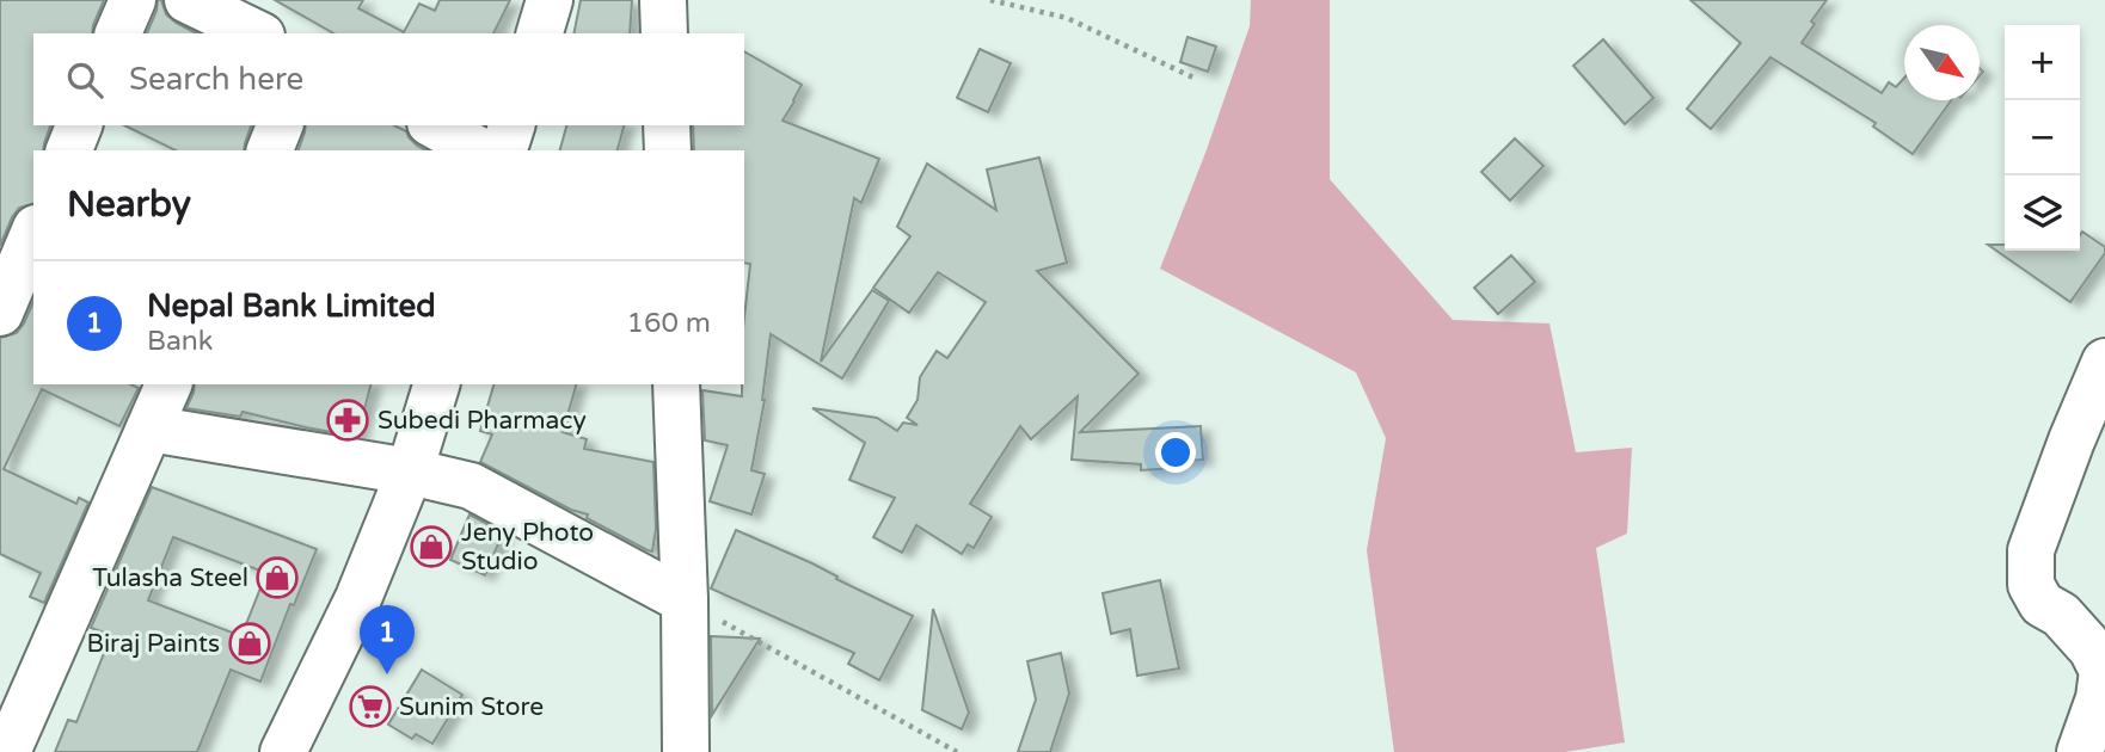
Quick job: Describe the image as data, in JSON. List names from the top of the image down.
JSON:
{
  "places": {
    "pharmacy": ["Subedi Pharmacy"],
    "shop": ["Jeny Photo Studio", "Tulasha Steel", "Biraj Paints"],
    "supermarket": ["Sunim Store"]
  },
  "north": "bottom right",
  "page": {
    "map_buttons": ["+", "−"],
    "search": "Search here",
    "heading": "Nearby",
    "list": [
      {
        "mark": "1",
        "name": "Nepal Bank Limited",
        "note": "Bank",
        "value": "160 m"
      }
    ],
    "pins": "1"
  }
}
